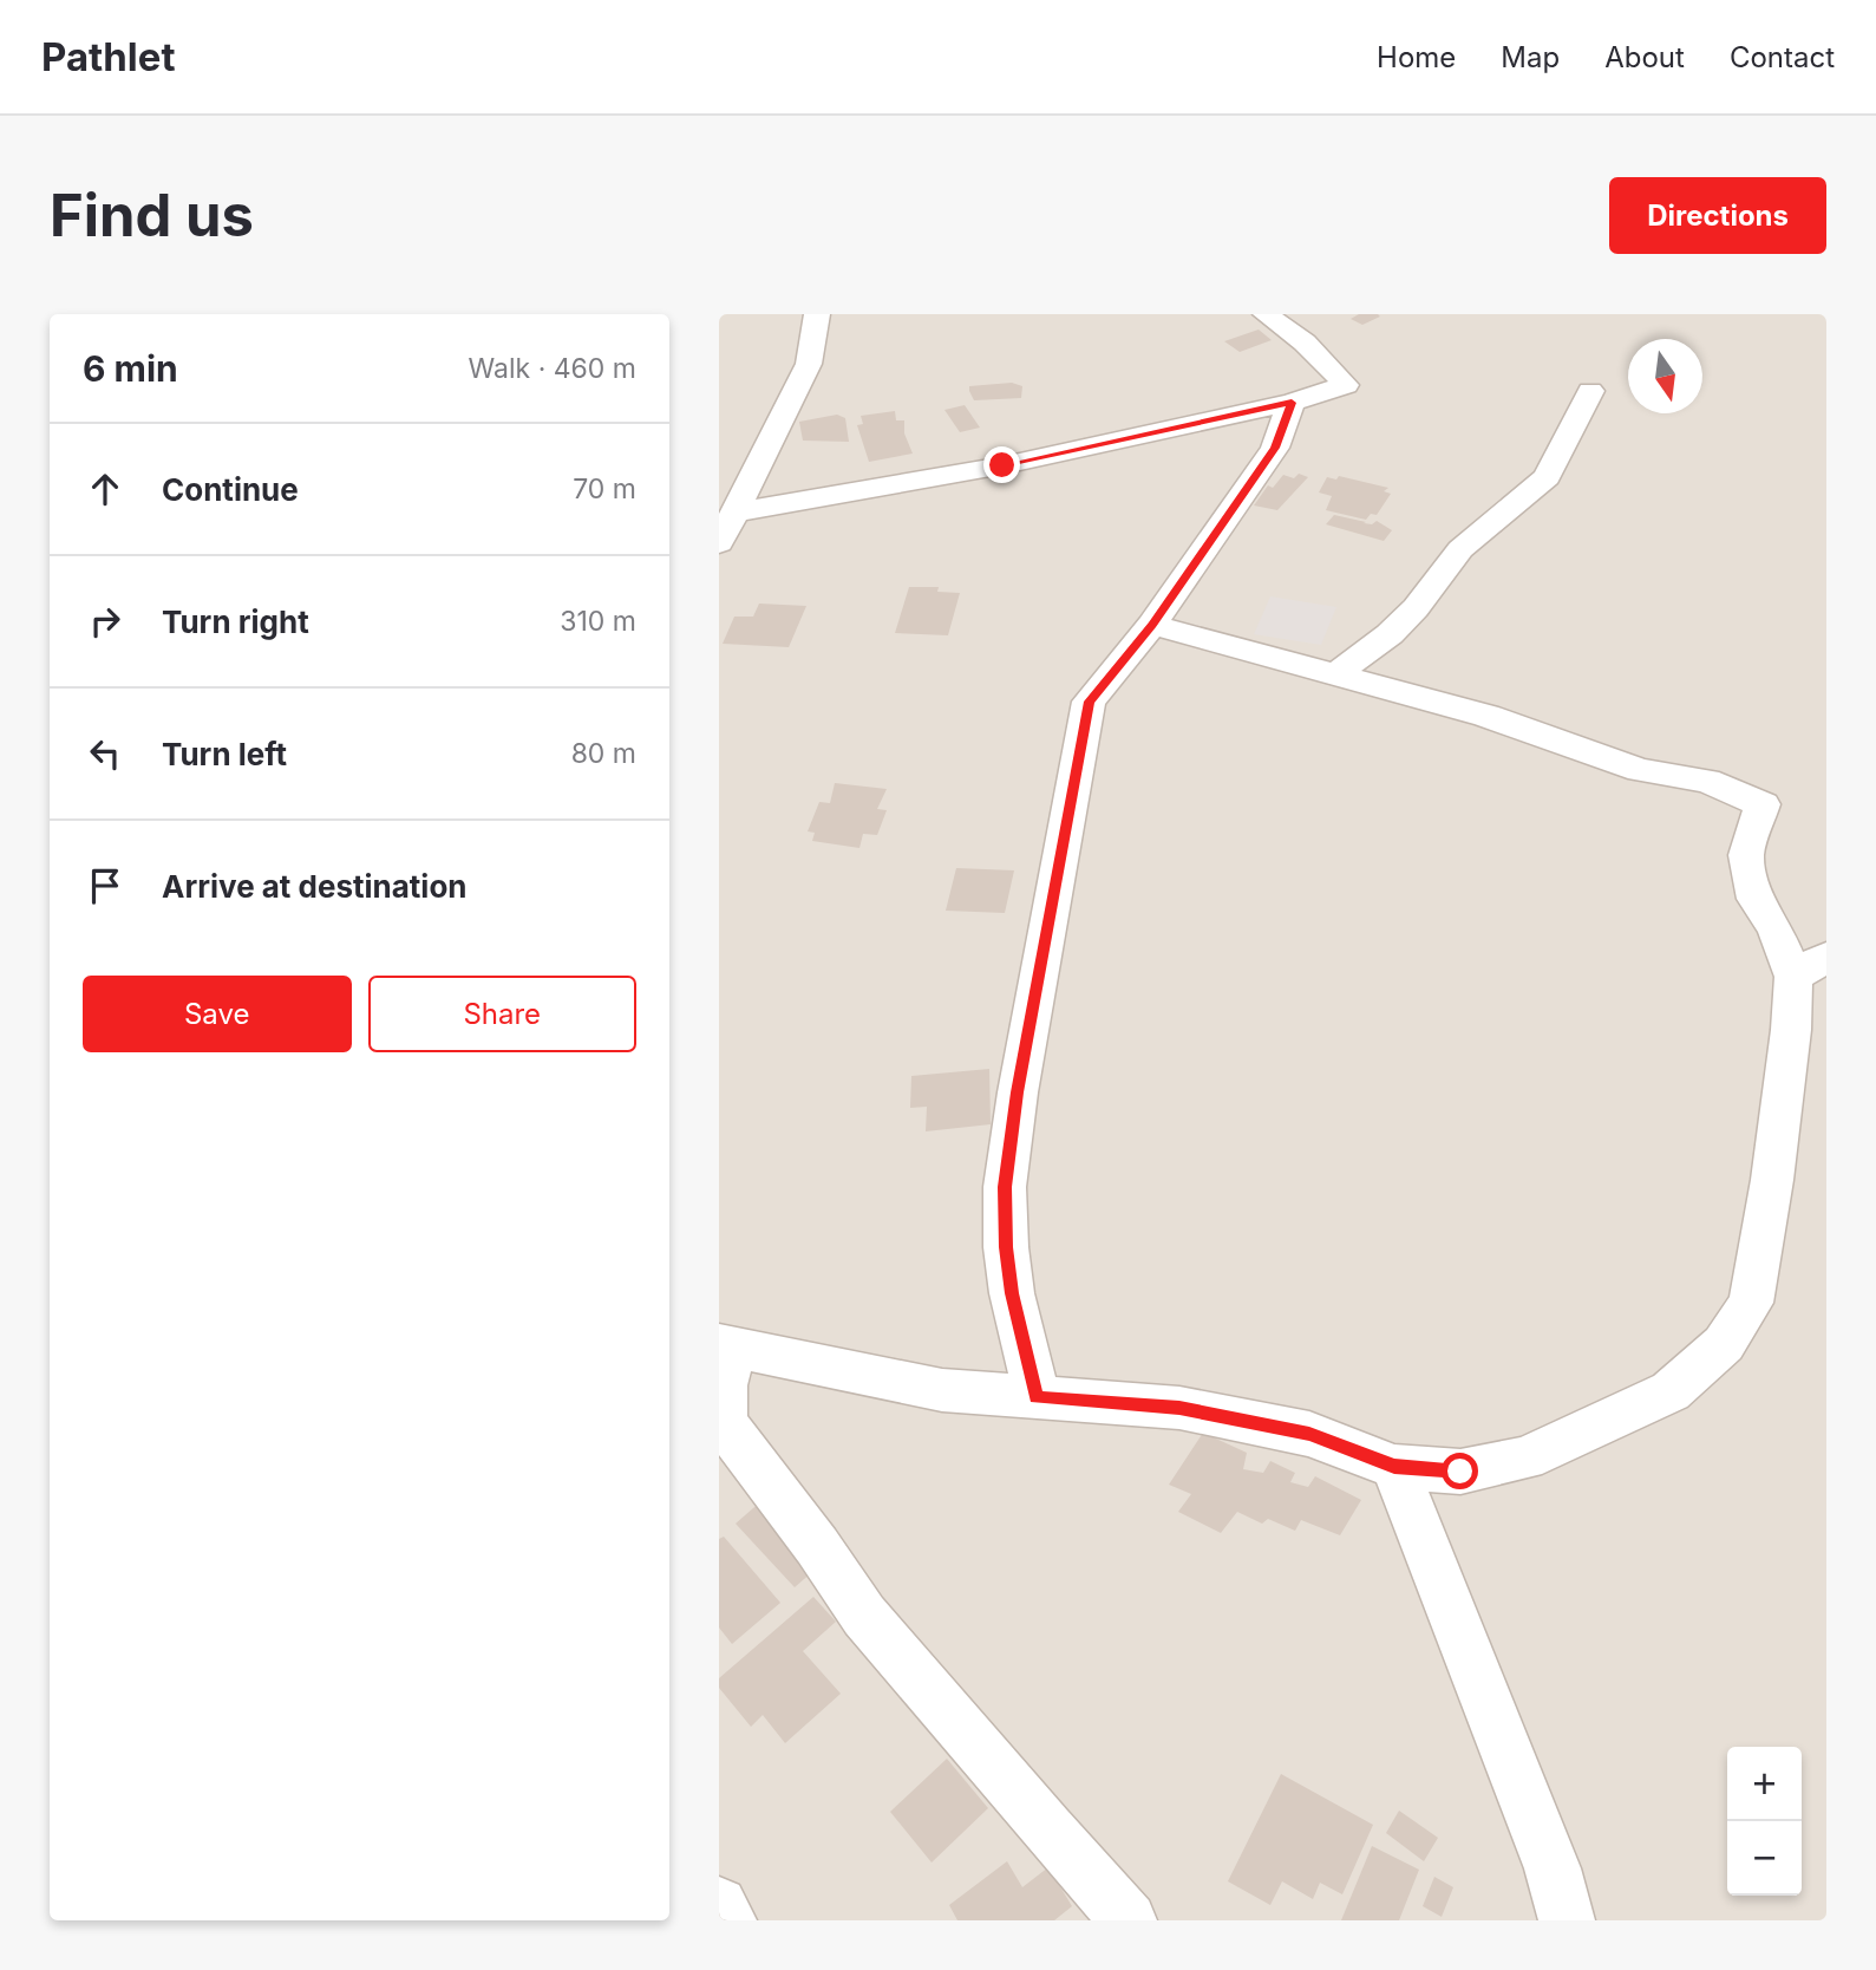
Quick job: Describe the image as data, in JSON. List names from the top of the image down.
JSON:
{
  "north": "bottom",
  "page": {
    "header": "Pathlet",
    "nav": [
      "Home",
      "Map",
      "About",
      "Contact"
    ],
    "buttons": [
      "Directions",
      ["Save", "Share"]
    ],
    "title": "Find us",
    "heading": ["6 min", "Walk · 460 m"],
    "list": [
      ["Continue", "70 m"],
      ["Turn right", "310 m"],
      ["Turn left", "80 m"],
      "Arrive at destination"
    ],
    "map_buttons": ["+", "−"]
  }
}
